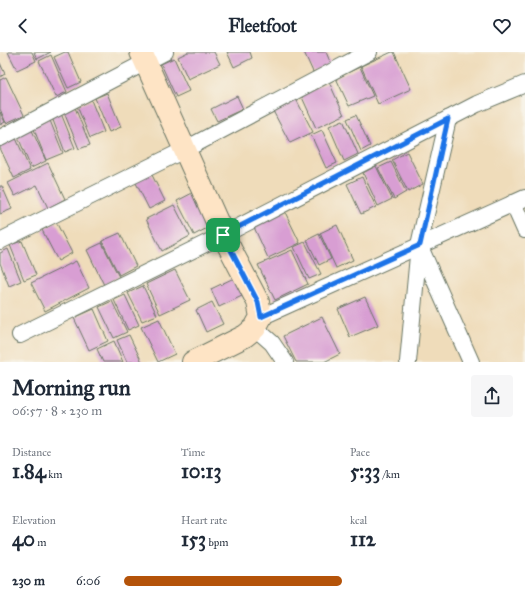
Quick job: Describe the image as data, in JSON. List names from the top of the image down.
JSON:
{
  "page": {
    "header": "Fleetfoot",
    "heading": ["Morning run", "06:57 · 8 × 230 m"],
    "stats": [
      ["Distance", "1.84 km"],
      ["Time", "10:13"],
      ["Pace", "5:33 /km"],
      ["Elevation", "40 m"],
      ["Heart rate", "153 bpm"],
      ["kcal", "112"]
    ],
    "list": [
      {
        "name": "230 m",
        "note": "6:06"
      }
    ]
  }
}
